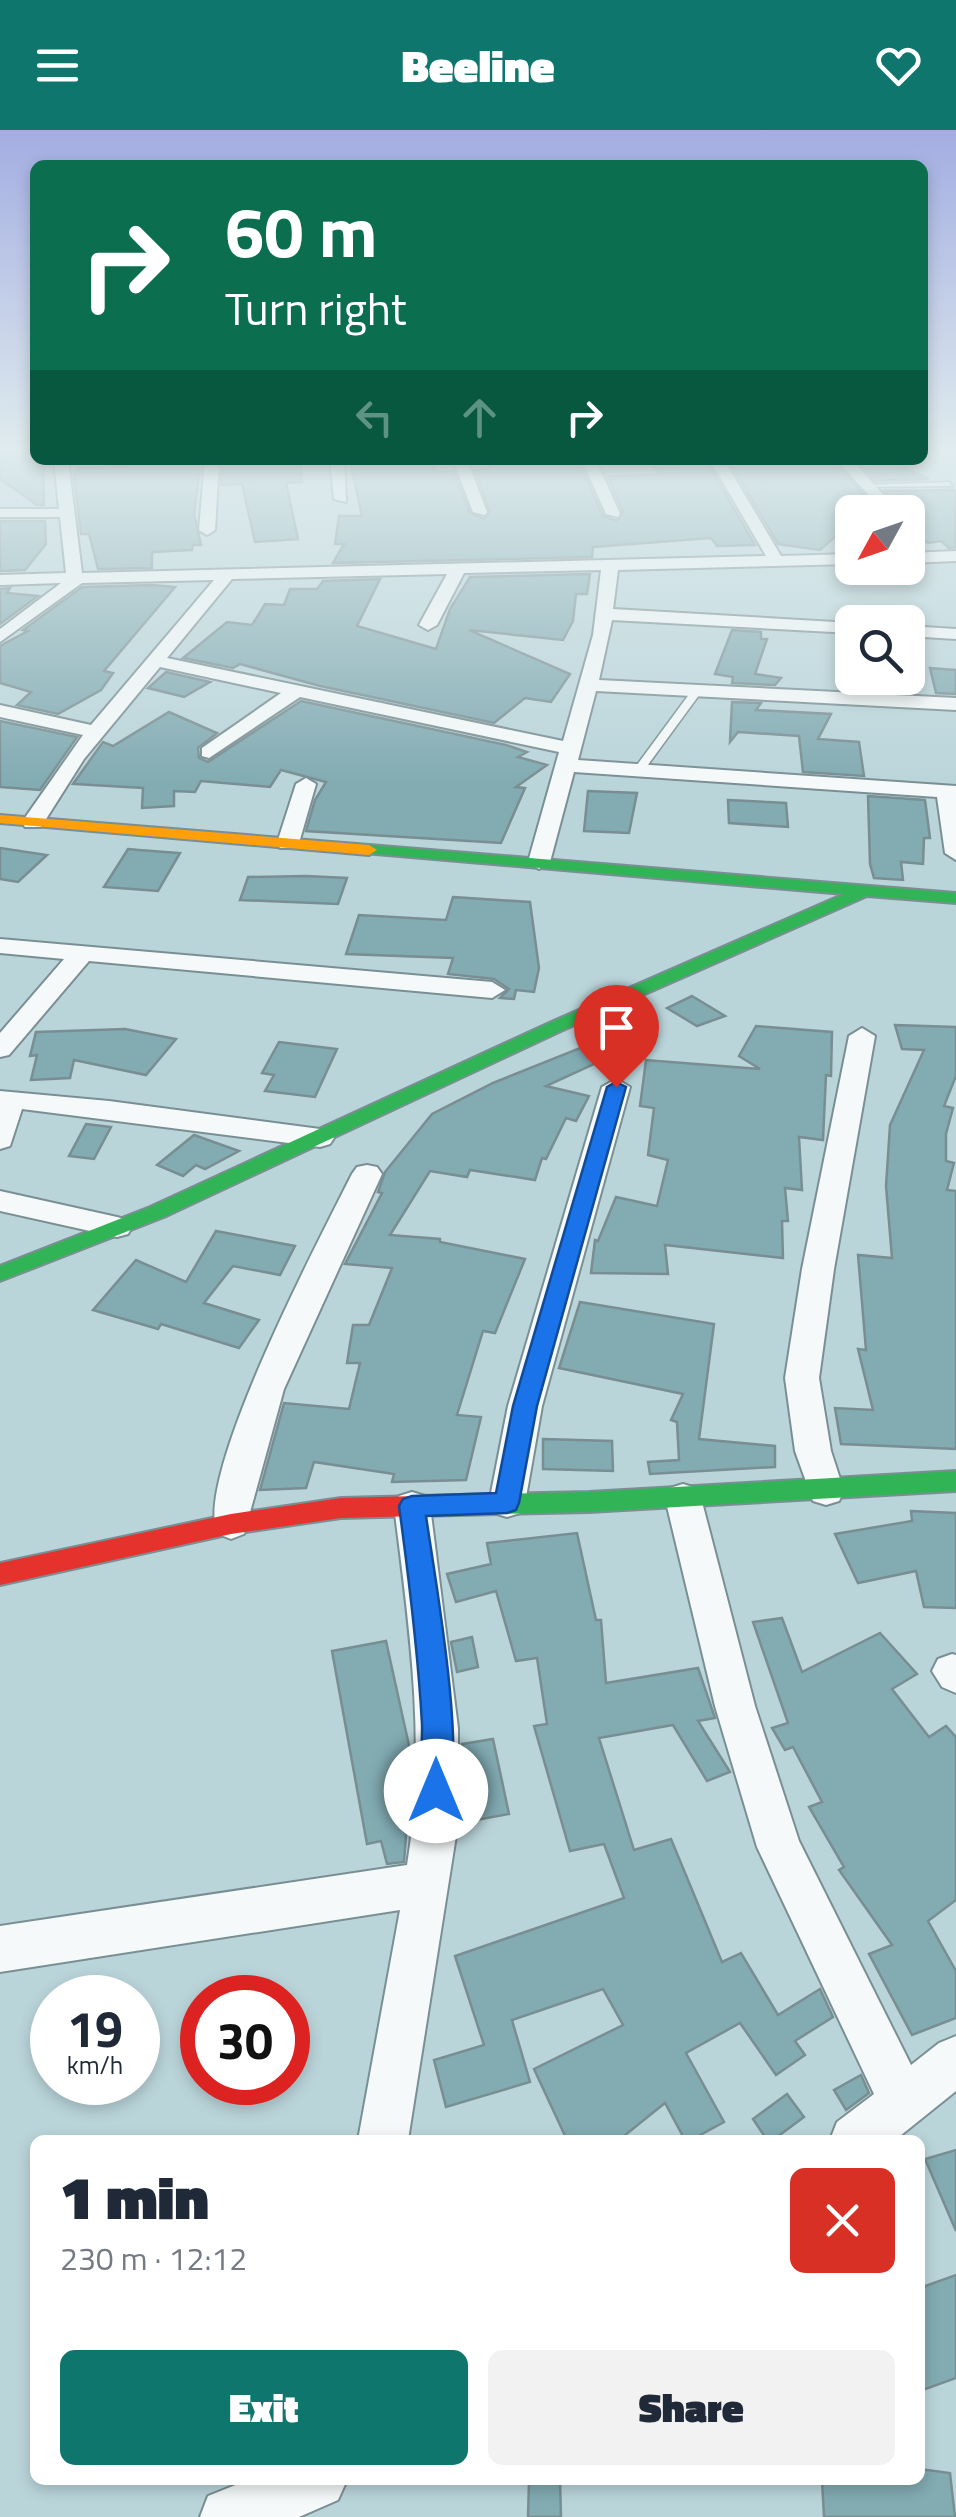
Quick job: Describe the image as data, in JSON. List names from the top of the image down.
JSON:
{
  "north": "bottom left",
  "page": {
    "header": "Beeline",
    "turn": ["60 m", "Turn right"],
    "speed": "19 km/h",
    "limit": "30",
    "heading": ["1 min", "230 m · 12:12"],
    "buttons": ["Exit", "Share"]
  }
}
